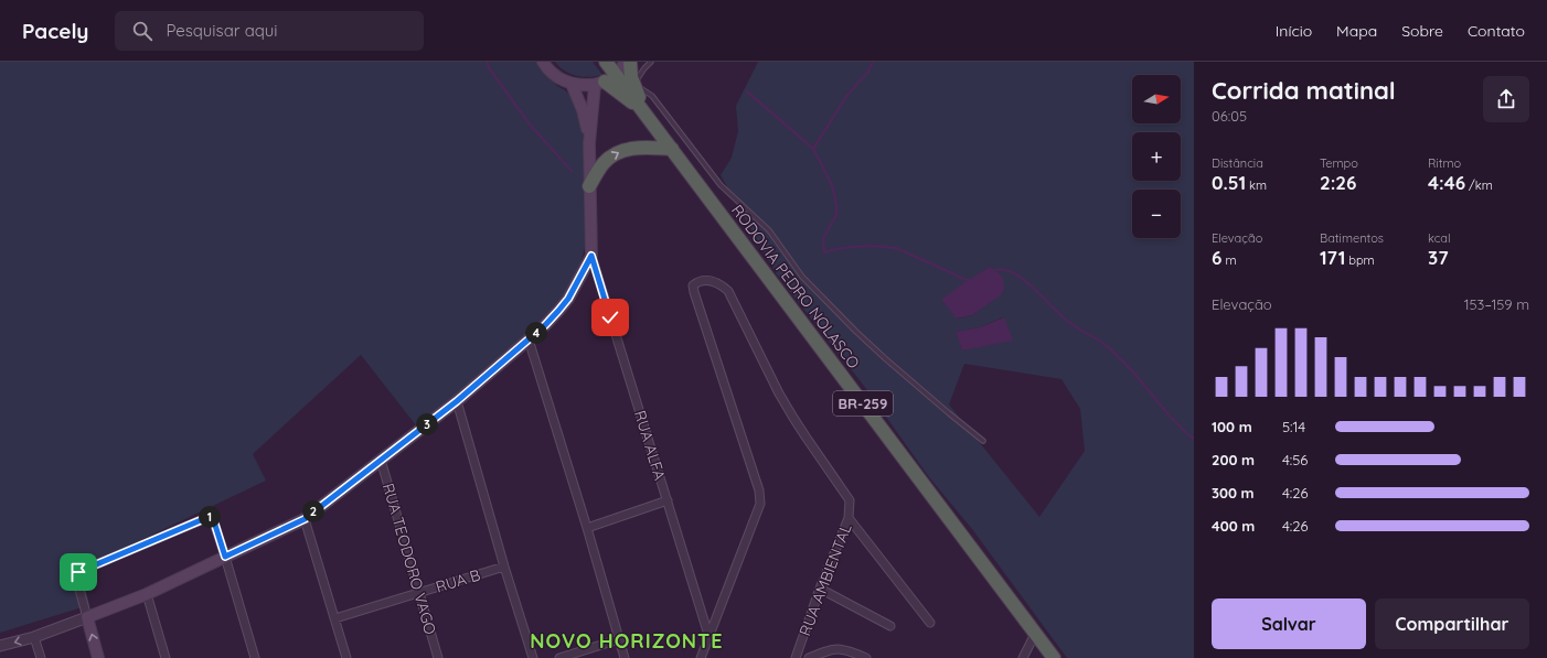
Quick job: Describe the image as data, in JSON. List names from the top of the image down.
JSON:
{
  "streets": {
    "highway": ["RODOVIA PEDRO NOLASCO", "BR-259"],
    "street": [
      "RUA ALFA",
      "RUA TEODORO VAGO",
      "RUA AMBIENTAL",
      "RUA B"
    ]
  },
  "crossings": [
    ["RUA ALFA", "RUA AMBIENTAL"],
    ["RUA TEODORO VAGO", "RUA B"]
  ],
  "districts": ["NOVO HORIZONTE"],
  "north": "right",
  "page": {
    "header": "Pacely",
    "search": "Pesquisar aqui",
    "nav": [
      "Início",
      "Mapa",
      "Sobre",
      "Contato"
    ],
    "heading": ["Corrida matinal", "06:05"],
    "map_buttons": ["+", "−"],
    "stats": [
      ["Distância", "0.51 km"],
      ["Tempo", "2:26"],
      ["Ritmo", "4:46 /km"],
      ["Elevação", "6 m"],
      ["Batimentos", "171 bpm"],
      ["kcal", "37"]
    ],
    "chart": ["Elevação", "153–159 m"],
    "pins": [
      "4",
      "3",
      "2",
      "1"
    ],
    "list": [
      {
        "name": "100 m",
        "note": "5:14"
      },
      {
        "name": "200 m",
        "note": "4:56"
      },
      {
        "name": "300 m",
        "note": "4:26"
      },
      {
        "name": "400 m",
        "note": "4:26"
      }
    ],
    "buttons": ["Salvar", "Compartilhar"]
  }
}
